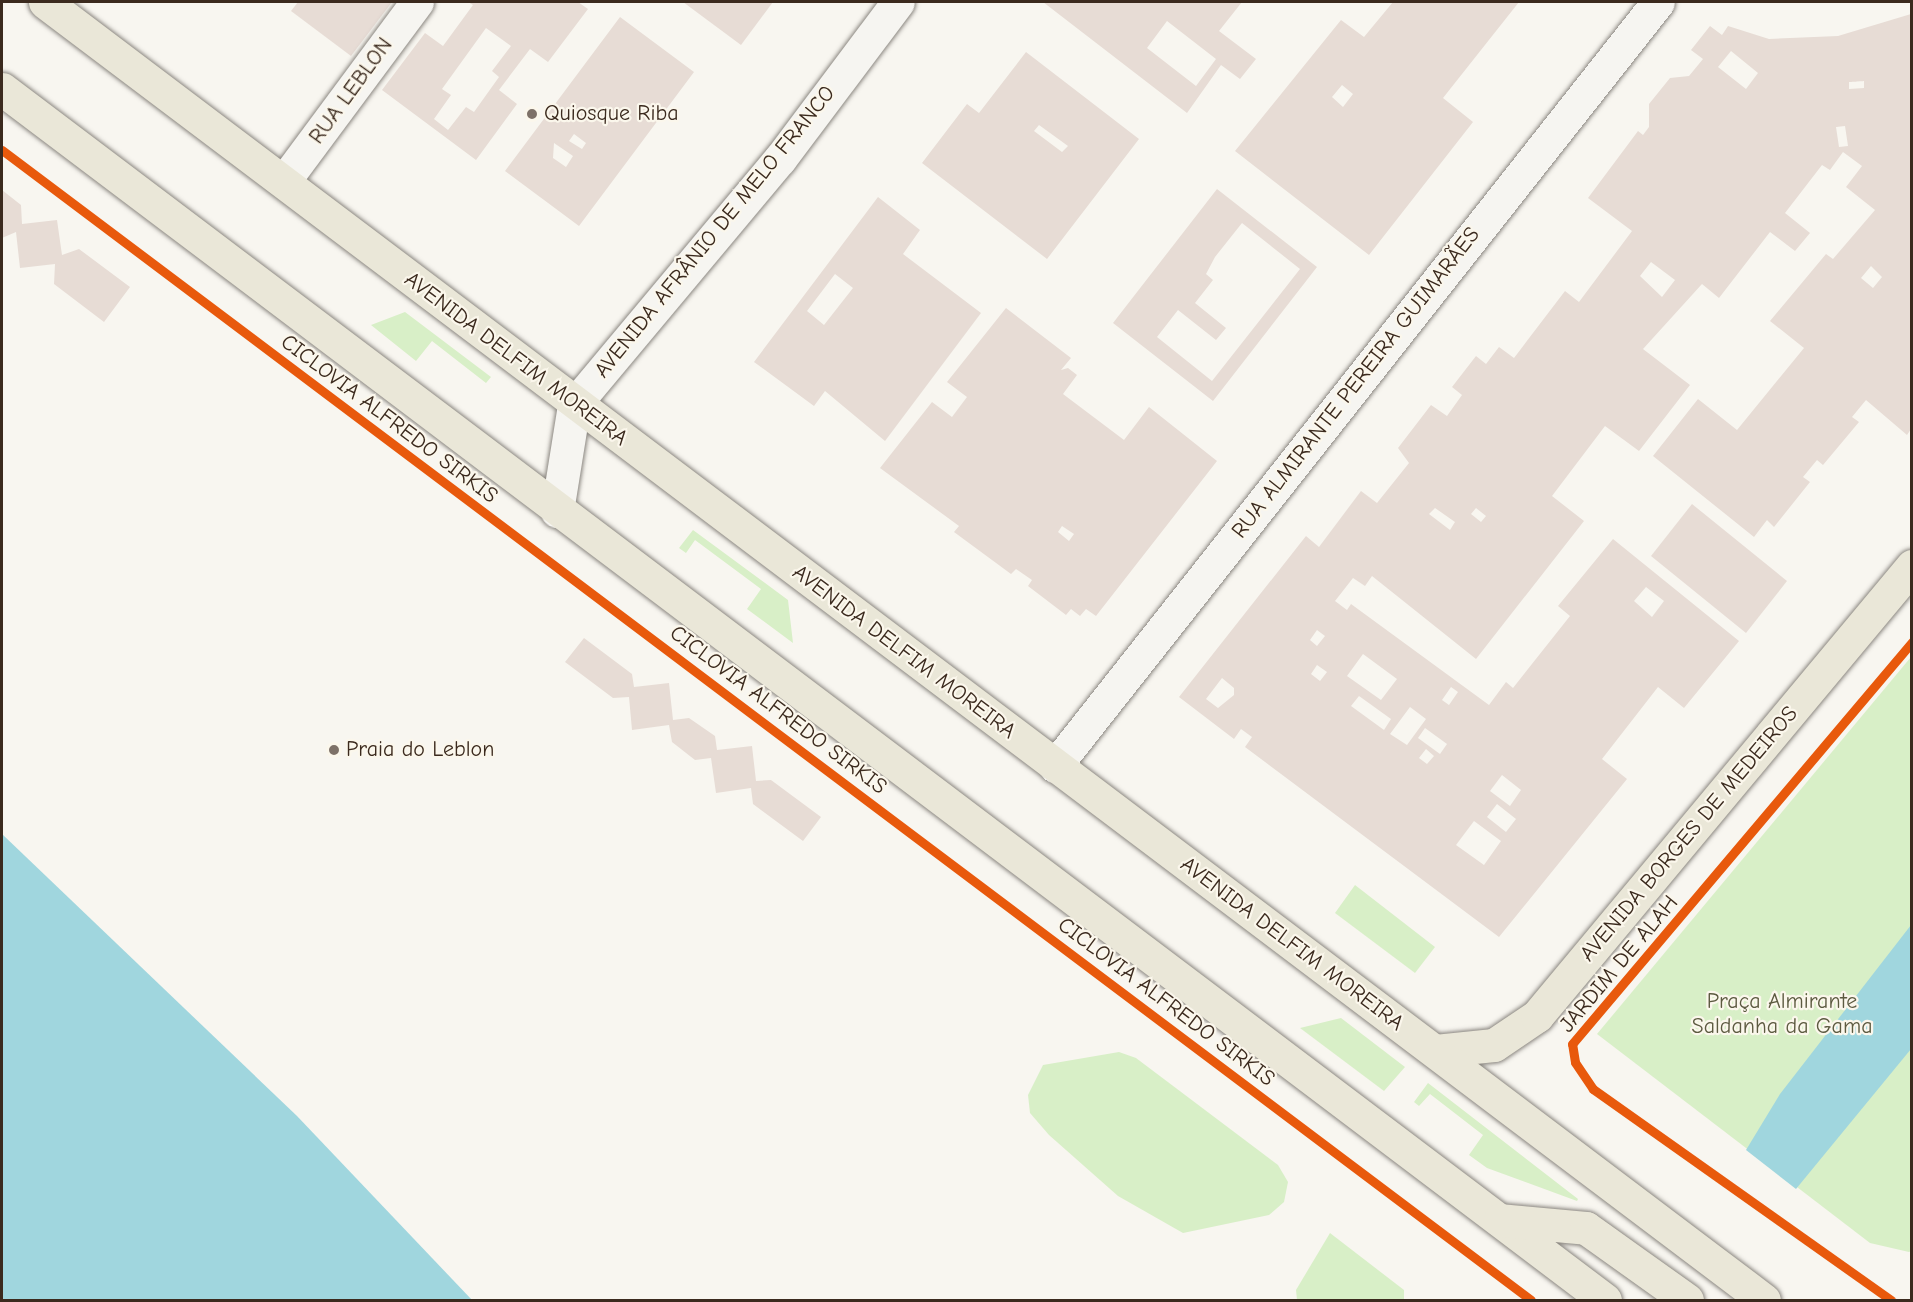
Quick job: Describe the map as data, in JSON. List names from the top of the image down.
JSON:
{
  "streets": {
    "main road": ["AVENIDA DELFIM MOREIRA", "AVENIDA BORGES DE MEDEIROS"],
    "street": ["RUA LEBLON", "AVENIDA AFRÂNIO DE MELO FRANCO", "RUA ALMIRANTE PEREIRA GUIMARÃES"],
    "cycle path": ["CICLOVIA ALFREDO SIRKIS", "JARDIM DE ALAH"]
  },
  "crossings": [
    ["RUA LEBLON", "AVENIDA DELFIM MOREIRA"],
    ["AVENIDA AFRÂNIO DE MELO FRANCO", "AVENIDA DELFIM MOREIRA"],
    ["AVENIDA DELFIM MOREIRA", "RUA ALMIRANTE PEREIRA GUIMARÃES"],
    ["AVENIDA DELFIM MOREIRA", "AVENIDA BORGES DE MEDEIROS"]
  ],
  "parks": ["Praça Almirante Saldanha da Gama"],
  "places": ["Quiosque Riba", "Praia do Leblon"]
}
